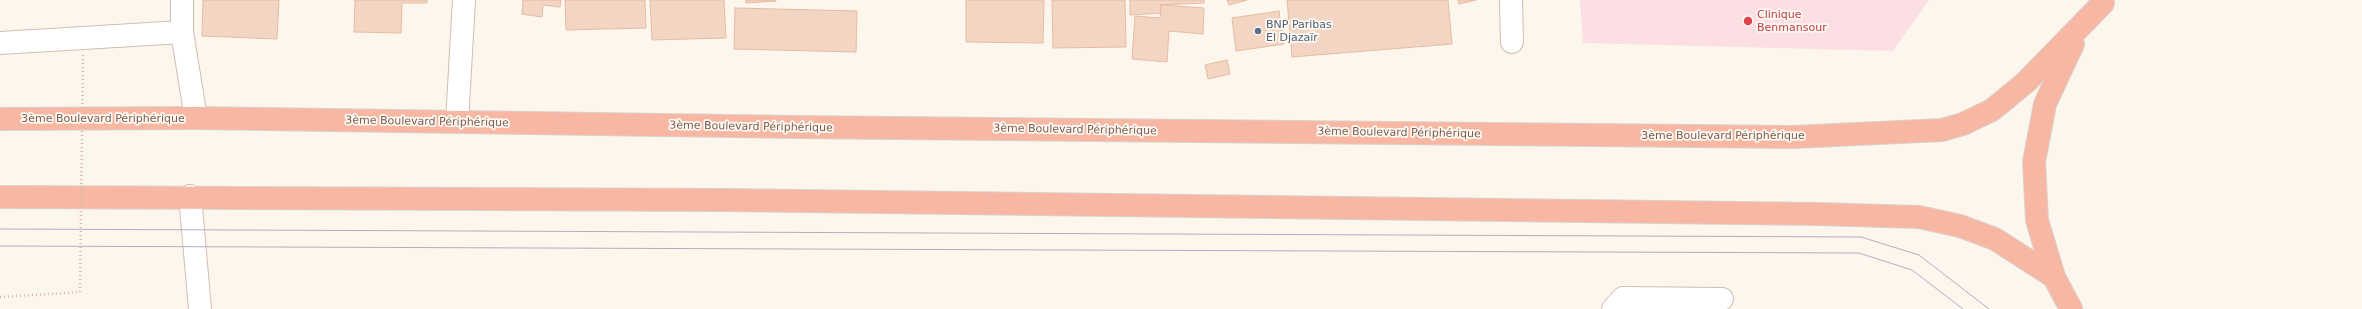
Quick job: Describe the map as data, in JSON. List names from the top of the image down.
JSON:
{
  "streets": {
    "highway": ["3ème Boulevard Périphérique"]
  },
  "places": ["Clinique Benmansour", "BNP Paribas El Djazaïr"]
}
